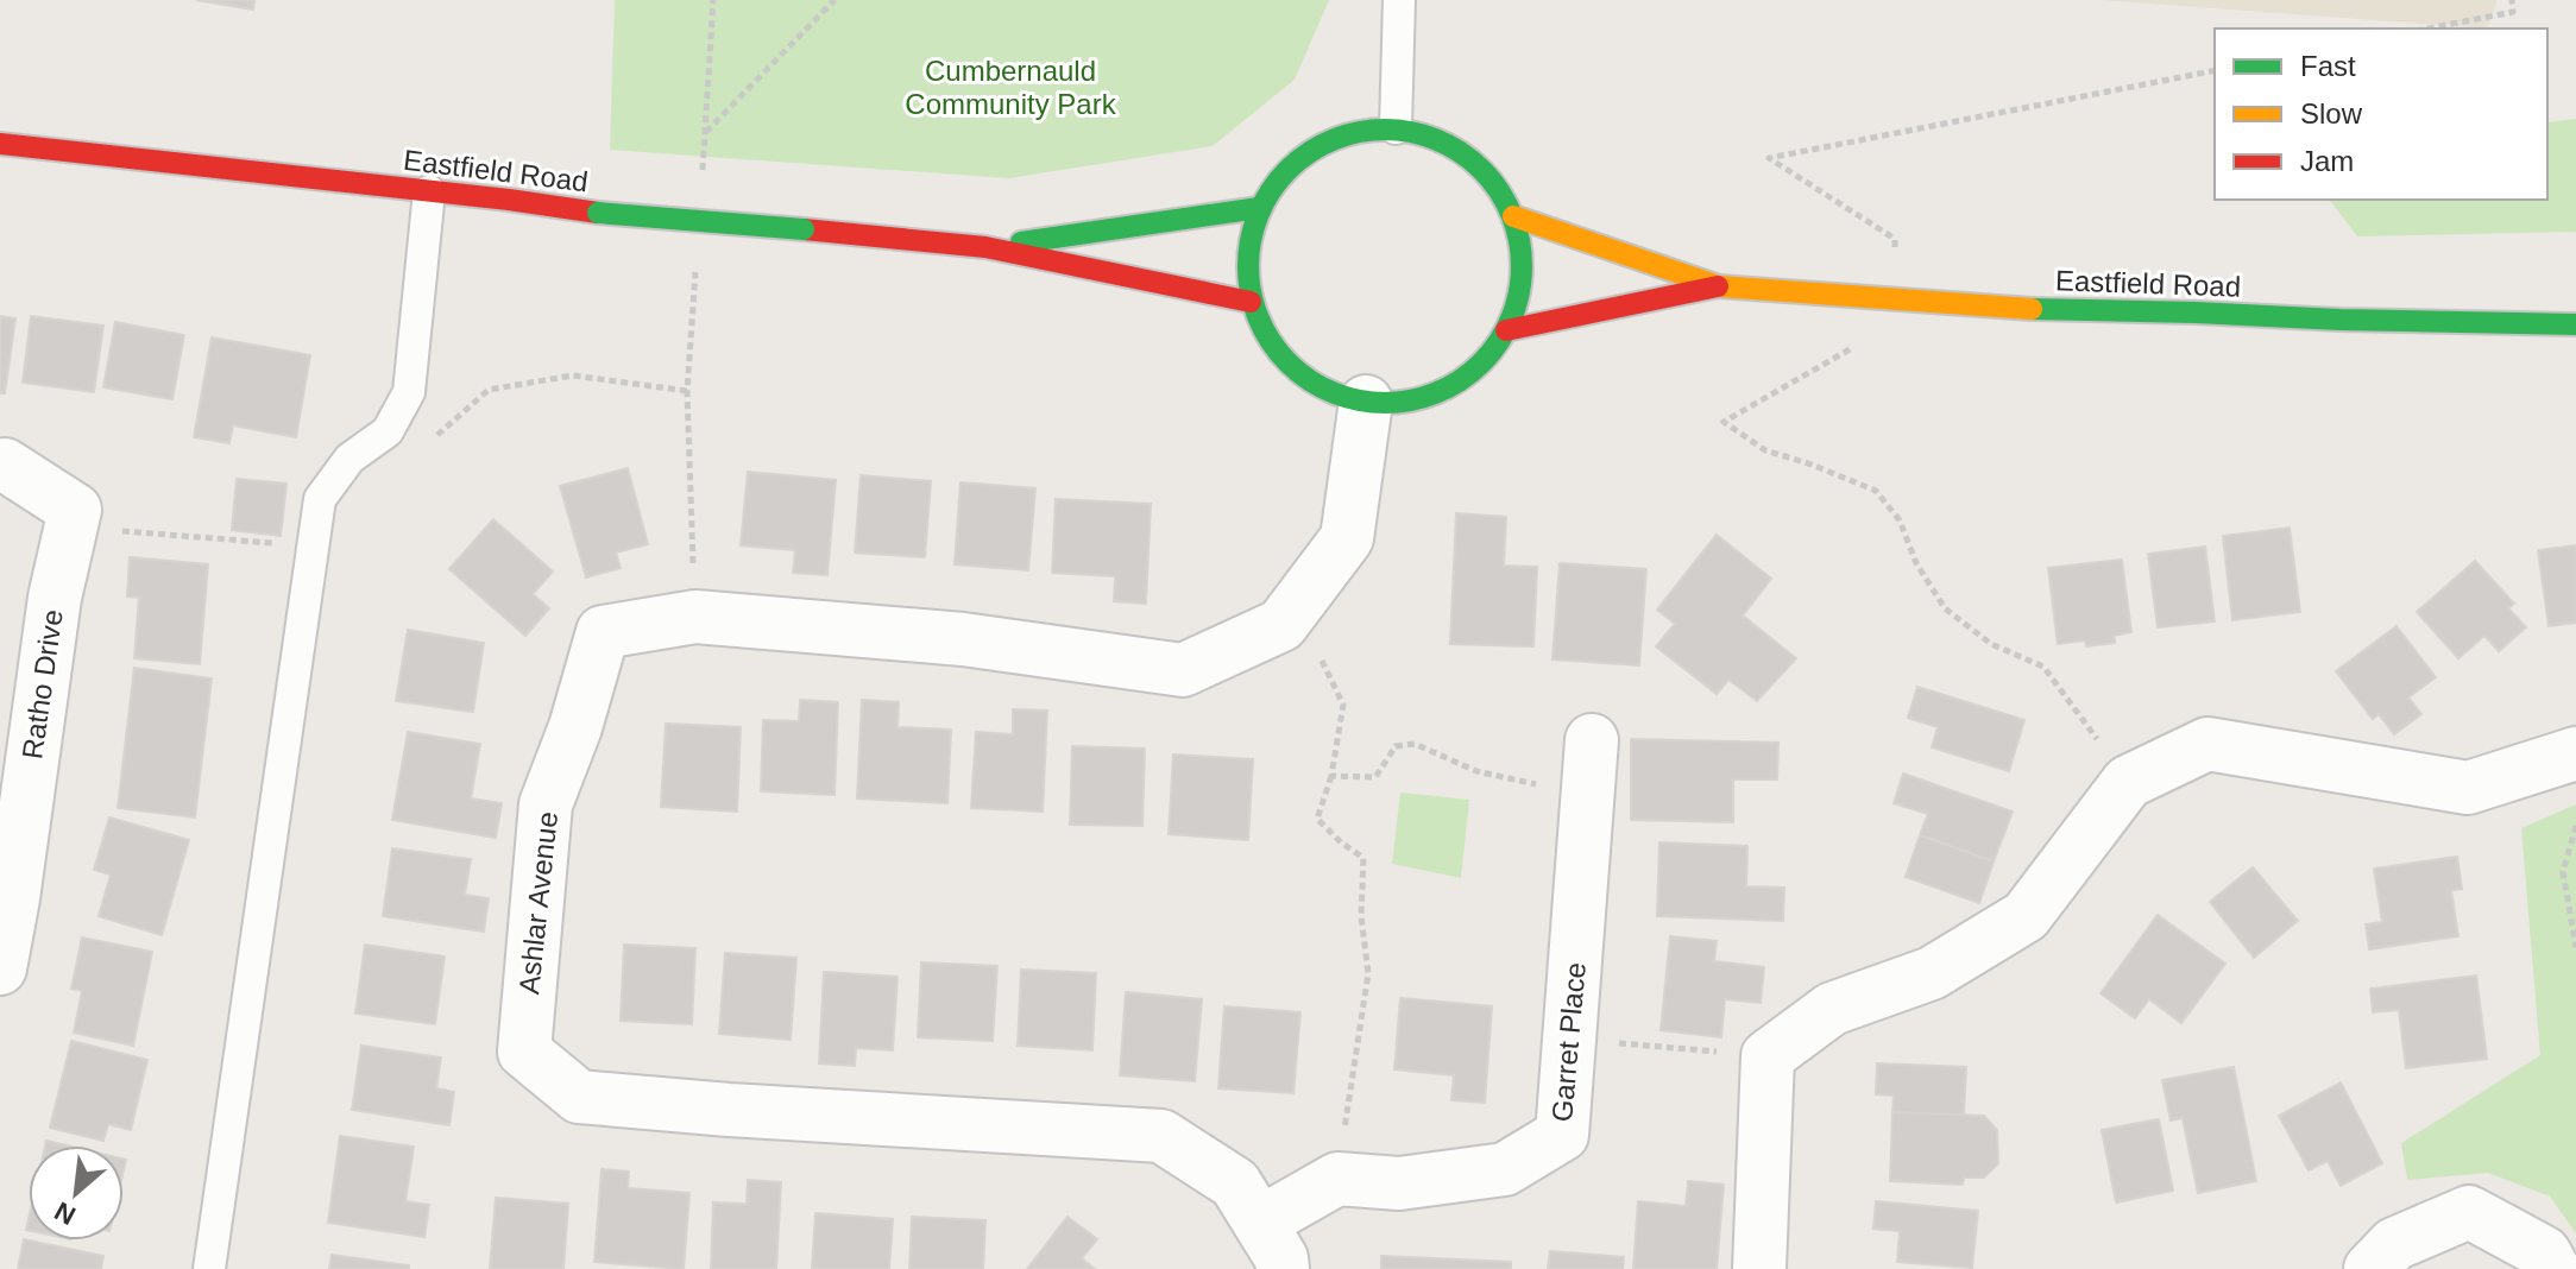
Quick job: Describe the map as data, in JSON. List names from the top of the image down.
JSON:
{
  "streets": {
    "street": [
      "Eastfield Road",
      "Ratho Drive",
      "Ashlar Avenue",
      "Garret Place"
    ]
  },
  "crossings": [
    ["Eastfield Road", "Ashlar Avenue"]
  ],
  "parks": ["Cumbernauld Community Park"],
  "legend": ["Fast", "Slow", "Jam"],
  "north": "bottom left"
}
